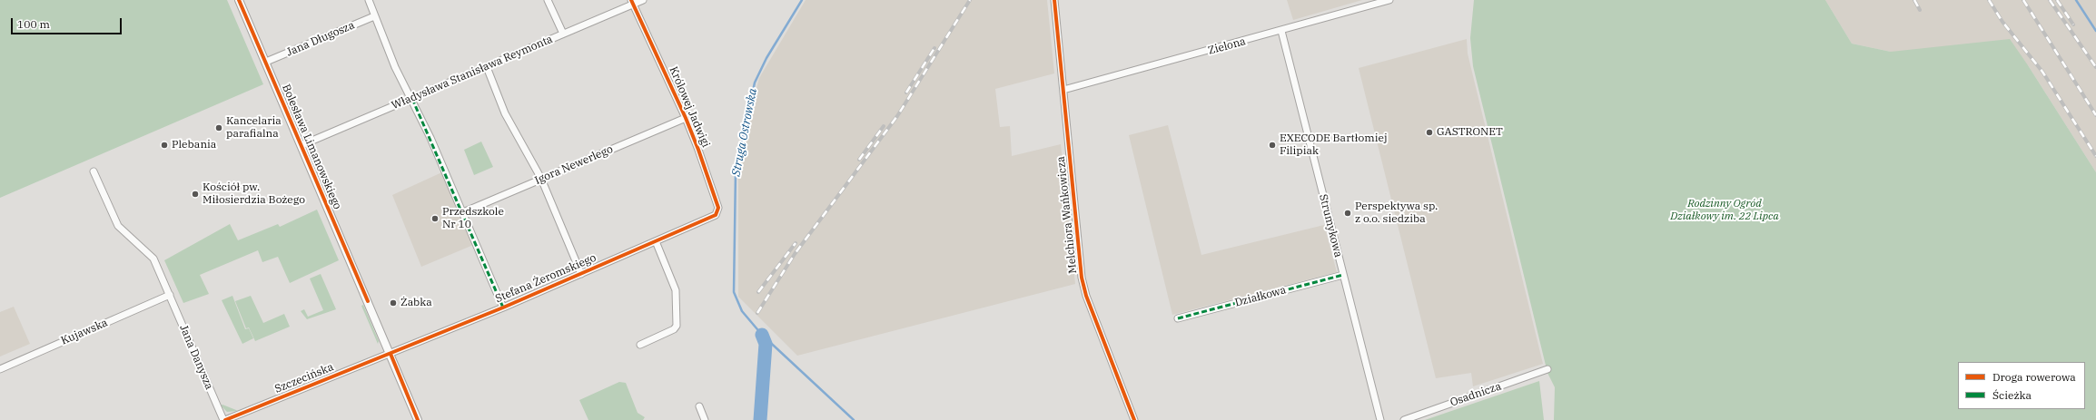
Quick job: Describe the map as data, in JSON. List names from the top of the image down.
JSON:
{
  "streets": {
    "street": [
      "Jana Długosza",
      "Zielona",
      "Władysława Stanisława Reymonta",
      "Królowej Jadwigi",
      "Bolesława Limanowskiego",
      "Igora Newerlego",
      "Melchiora Wańkowicza",
      "Strumykowa",
      "Stefana Żeromskiego",
      "Działkowa",
      "Kujawska",
      "Jana Danysza",
      "Szczecińska",
      "Osadnicza"
    ]
  },
  "crossings": [
    ["Jana Długosza", "Bolesława Limanowskiego"],
    ["Zielona", "Melchiora Wańkowicza"],
    ["Zielona", "Strumykowa"],
    ["Władysława Stanisława Reymonta", "Królowej Jadwigi"],
    ["Władysława Stanisława Reymonta", "Bolesława Limanowskiego"],
    ["Królowej Jadwigi", "Igora Newerlego"],
    ["Królowej Jadwigi", "Stefana Żeromskiego"],
    ["Bolesława Limanowskiego", "Stefana Żeromskiego"],
    ["Bolesława Limanowskiego", "Szczecińska"],
    ["Strumykowa", "Działkowa"],
    ["Stefana Żeromskiego", "Szczecińska"],
    ["Kujawska", "Jana Danysza"],
    ["Jana Danysza", "Szczecińska"]
  ],
  "water": ["Struga Ostrowska"],
  "parks": ["Rodzinny Ogród Działkowy im. 22 Lipca"],
  "places": [
    "Kancelaria parafialna",
    "GASTRONET",
    "Plebania",
    "EXECODE Bartłomiej Filipiak",
    "Kościół pw. Miłosierdzia Bożego",
    "Perspektywa sp. z o.o. siedziba",
    "Przedszkole Nr 10",
    "Żabka"
  ],
  "legend": ["Droga rowerowa", "Ścieżka"],
  "scale_bar": "100 m"
}
